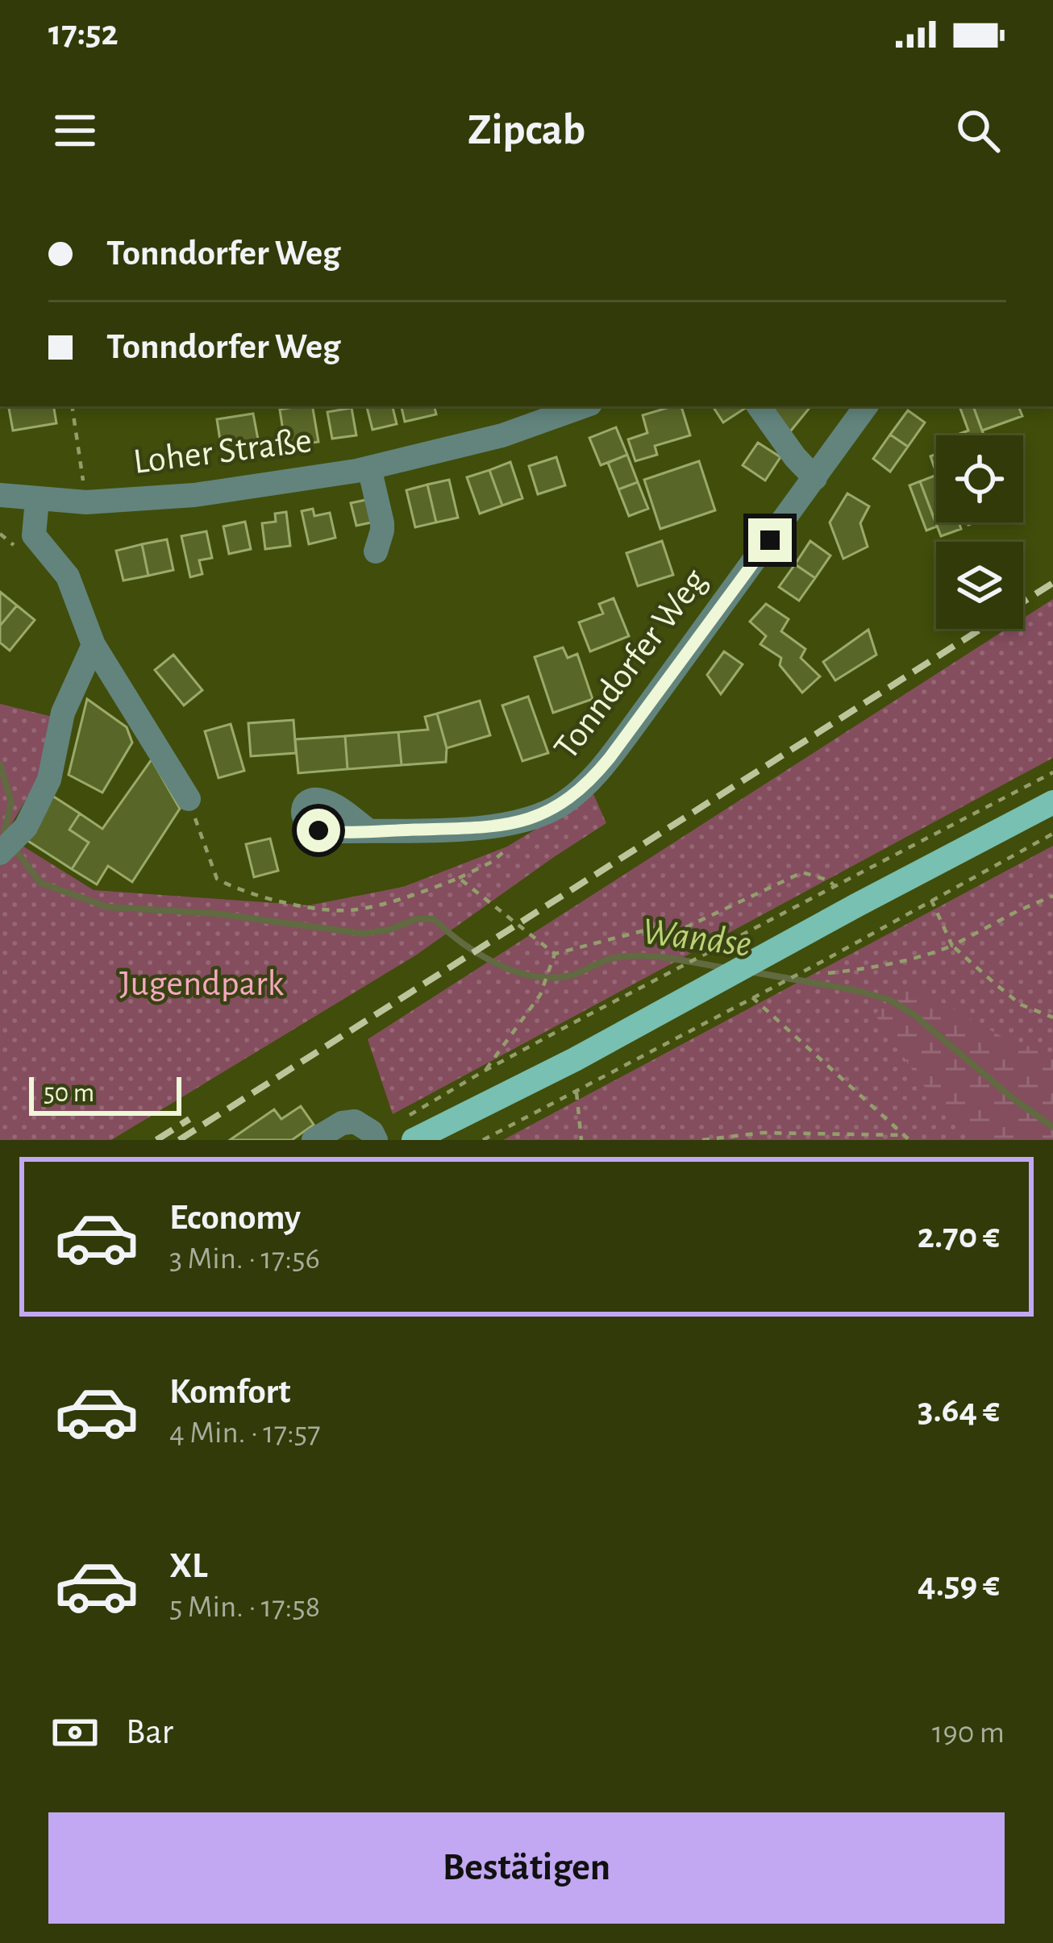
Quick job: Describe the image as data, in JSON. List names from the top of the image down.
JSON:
{
  "streets": {
    "street": ["Loher Straße", "Tonndorfer Weg"]
  },
  "water": ["Wandse"],
  "parks": ["Jugendpark"],
  "scale_bar": "50 m",
  "page": {
    "status": "17:52",
    "header": "Zipcab",
    "banner": ["Tonndorfer Weg", "Tonndorfer Weg"],
    "scale": "50 m",
    "list": [
      {
        "name": "Economy",
        "note": "3 Min. · 17:56",
        "value": "2.70 €"
      },
      {
        "name": "Komfort",
        "note": "4 Min. · 17:57",
        "value": "3.64 €"
      },
      {
        "name": "XL",
        "note": "5 Min. · 17:58",
        "value": "4.59 €"
      }
    ],
    "pay": ["Bar", "190 m"],
    "buttons": "Bestätigen"
  }
}
